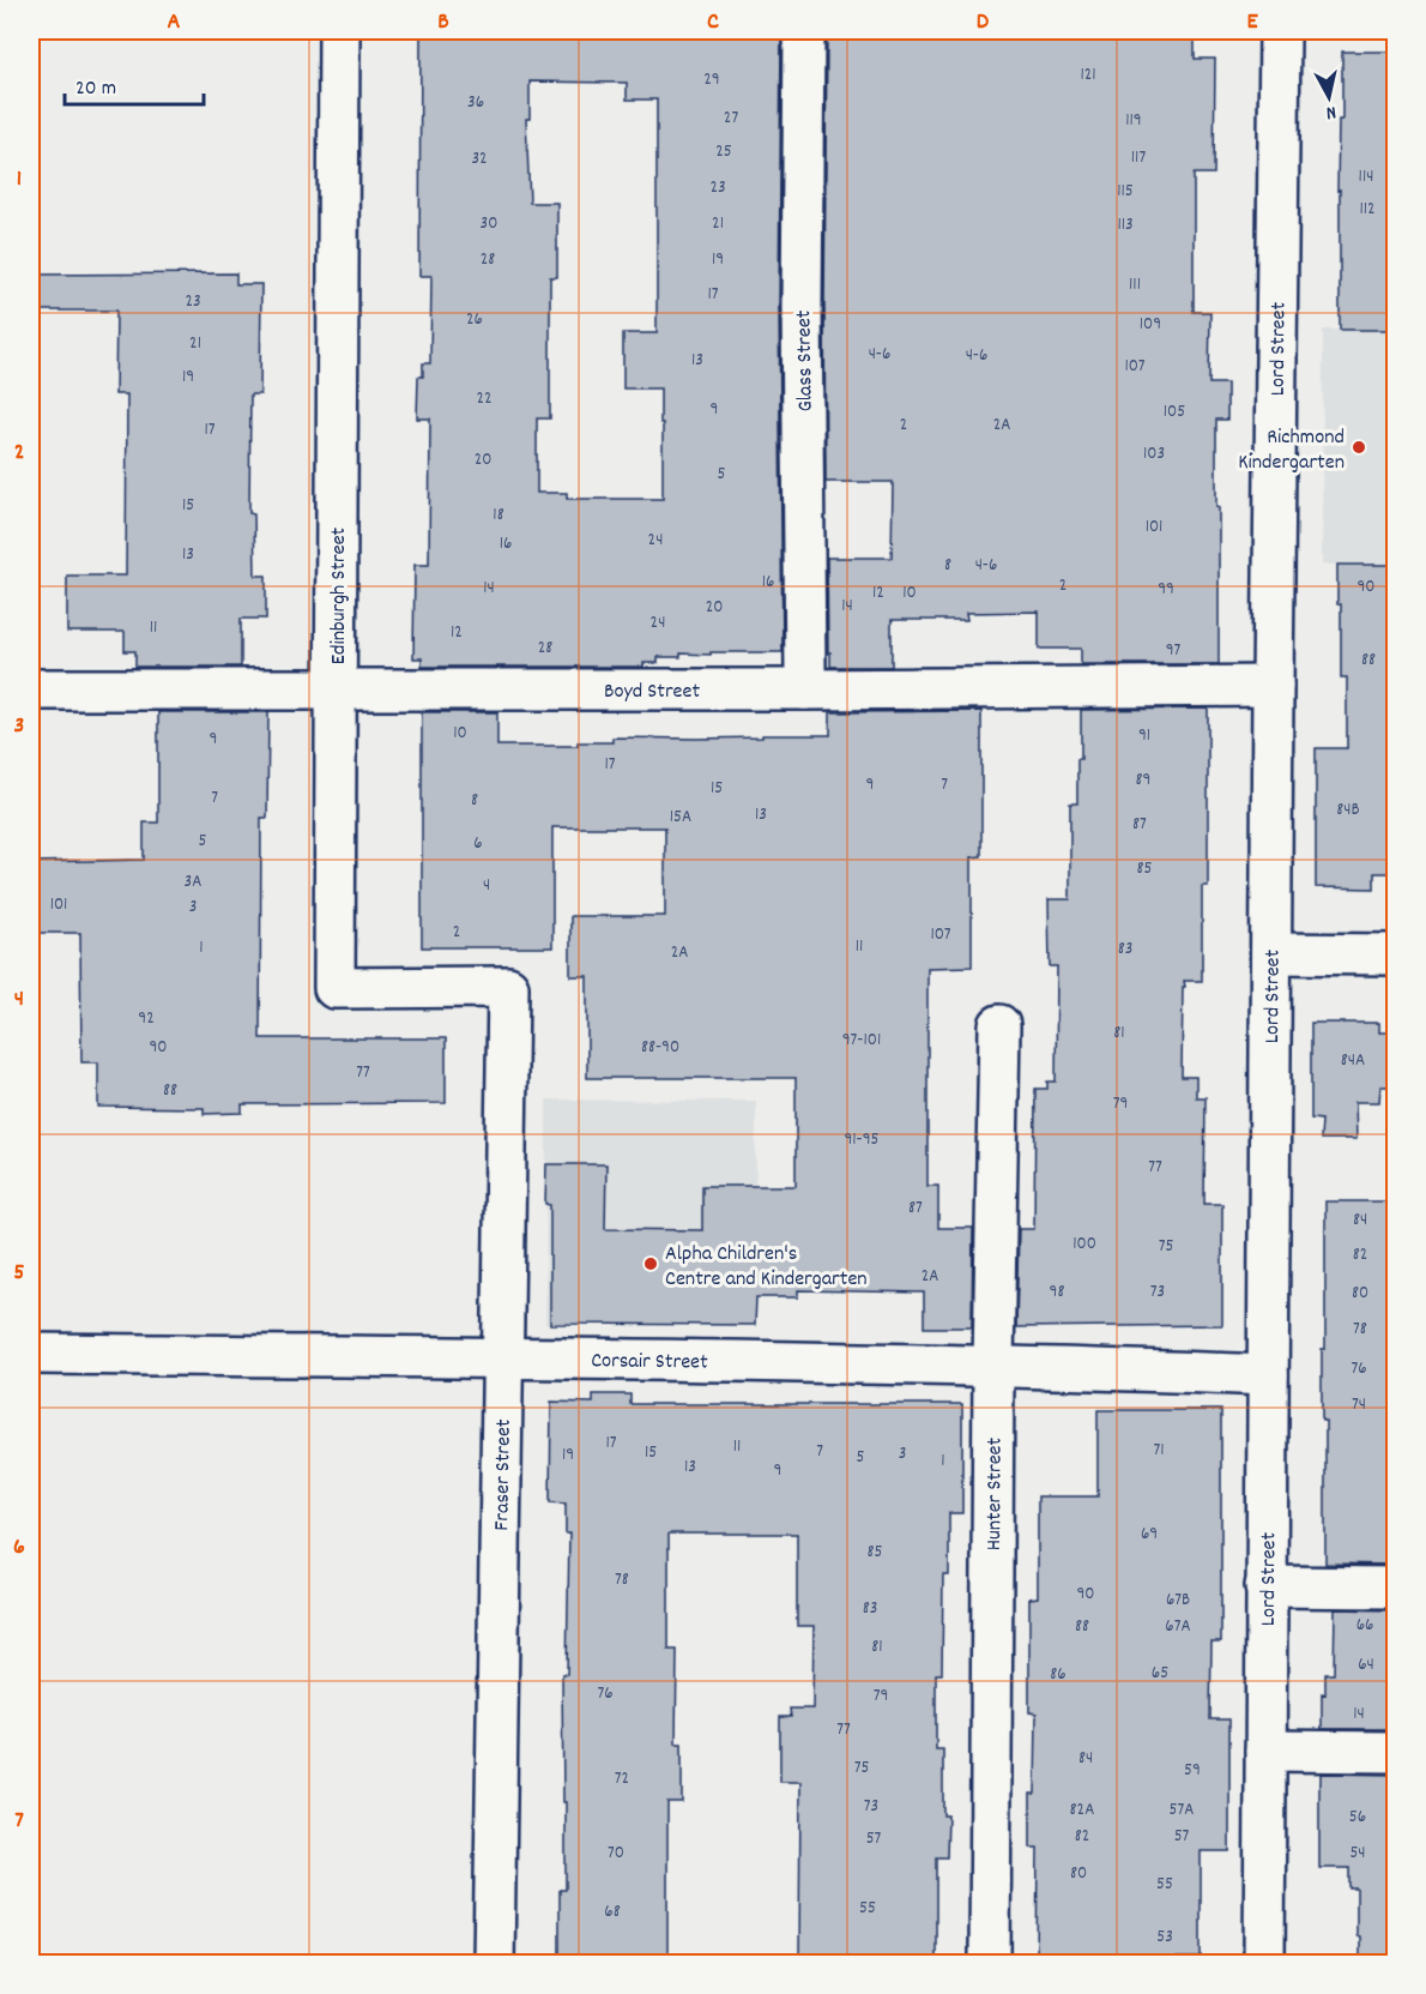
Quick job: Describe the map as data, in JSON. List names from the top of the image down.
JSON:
{
  "streets": {
    "street": [
      "Lord Street",
      "Glass Street",
      "Edinburgh Street",
      "Boyd Street",
      "Corsair Street",
      "Fraser Street",
      "Hunter Street"
    ]
  },
  "crossings": [
    ["Lord Street", "Boyd Street"],
    ["Lord Street", "Corsair Street"],
    ["Glass Street", "Boyd Street"],
    ["Edinburgh Street", "Boyd Street"],
    ["Edinburgh Street", "Fraser Street"],
    ["Corsair Street", "Fraser Street"],
    ["Corsair Street", "Hunter Street"]
  ],
  "places": ["Richmond Kindergarten", "Alpha Children's Centre and Kindergarten"],
  "house_numbers": [
    "121",
    "29",
    "36",
    "27",
    "119",
    "25",
    "117",
    "32",
    "114",
    "23",
    "115",
    "112",
    "30",
    "21",
    "113",
    "28",
    "19",
    "111",
    "17",
    "23",
    "26",
    "109",
    "21",
    "4-6",
    "4-6",
    "13",
    "107",
    "19",
    "22",
    "9",
    "105",
    "2",
    "2A",
    "17",
    "103",
    "20",
    "5",
    "15",
    "18",
    "101",
    "24",
    "16",
    "13",
    "8",
    "4-6",
    "16",
    "2",
    "90",
    "14",
    "99",
    "12",
    "10",
    "14",
    "20",
    "24",
    "11",
    "12",
    "28",
    "97",
    "88",
    "10",
    "91",
    "9",
    "17",
    "89",
    "9",
    "7",
    "15",
    "7",
    "8",
    "84B",
    "13",
    "15A",
    "87",
    "5",
    "6",
    "85",
    "3A",
    "4",
    "101",
    "3",
    "2",
    "107",
    "11",
    "1",
    "83",
    "2A",
    "92",
    "81",
    "97-101",
    "90",
    "88-90",
    "84A",
    "77",
    "88",
    "79",
    "91-95",
    "77",
    "87",
    "84",
    "100",
    "75",
    "82",
    "2A",
    "98",
    "73",
    "80",
    "78",
    "76",
    "74",
    "17",
    "11",
    "71",
    "7",
    "15",
    "3",
    "19",
    "5",
    "1",
    "13",
    "9",
    "69",
    "85",
    "78",
    "90",
    "67B",
    "83",
    "66",
    "88",
    "67A",
    "81",
    "64",
    "65",
    "86",
    "76",
    "79",
    "14",
    "77",
    "84",
    "75",
    "59",
    "72",
    "73",
    "82A",
    "57A",
    "56",
    "82",
    "57",
    "57",
    "70",
    "54",
    "80",
    "55",
    "55",
    "68",
    "53"
  ],
  "scale_bar": "20 m",
  "north": "bottom",
  "grid": {
    "columns": [
      "A",
      "B",
      "C",
      "D",
      "E"
    ],
    "rows": [
      "1",
      "2",
      "3",
      "4",
      "5",
      "6",
      "7"
    ]
  }
}
